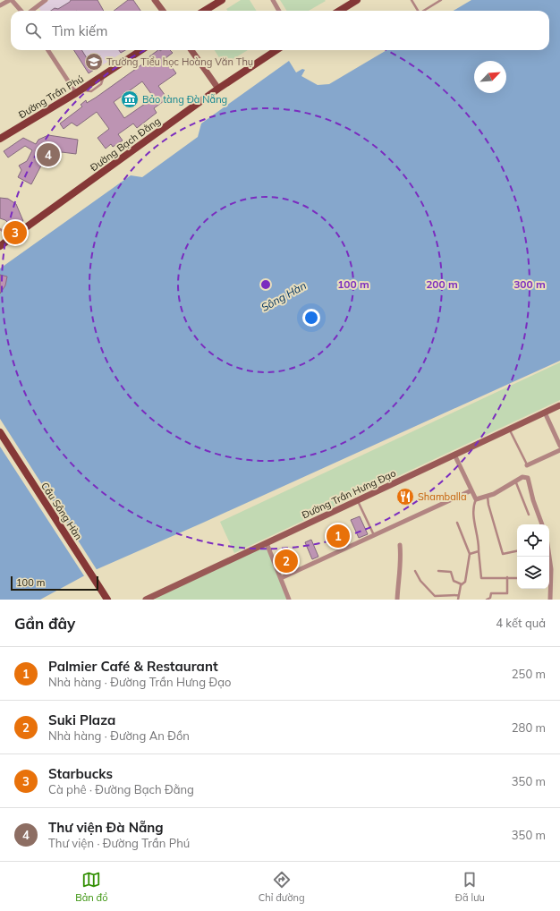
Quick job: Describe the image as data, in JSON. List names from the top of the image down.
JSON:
{
  "streets": {
    "main road": [
      "Đường Trần Phú",
      "Đường Bạch Đằng",
      "Đường Trần Hưng Đạo",
      "Cầu Sông Hàn"
    ]
  },
  "water": ["Sông Hàn"],
  "places": {
    "school or university": ["Trường Tiểu học Hoàng Văn Thụ"],
    "museum": ["Bảo tàng Đà Nẵng"],
    "restaurant": ["Shamballa"]
  },
  "scale_bar": "100 m",
  "north": "top right",
  "page": {
    "search": "Tìm kiếm",
    "pins": [
      "4",
      "3",
      "1",
      "2"
    ],
    "scale": "100 m",
    "heading": ["Gần đây", "4 kết quả"],
    "list": [
      {
        "mark": "1",
        "name": "Palmier Café & Restaurant",
        "note": "Nhà hàng · Đường Trần Hưng Đạo",
        "value": "250 m"
      },
      {
        "mark": "2",
        "name": "Suki Plaza",
        "note": "Nhà hàng · Đường An Đồn",
        "value": "280 m"
      },
      {
        "mark": "3",
        "name": "Starbucks",
        "note": "Cà phê · Đường Bạch Đằng",
        "value": "350 m"
      },
      {
        "mark": "4",
        "name": "Thư viện Đà Nẵng",
        "note": "Thư viện · Đường Trần Phú",
        "value": "350 m"
      }
    ],
    "nav": ["Bản đồ", "Chỉ đường", "Đã lưu"]
  },
  "rings": ["100 m", "200 m", "300 m"]
}
